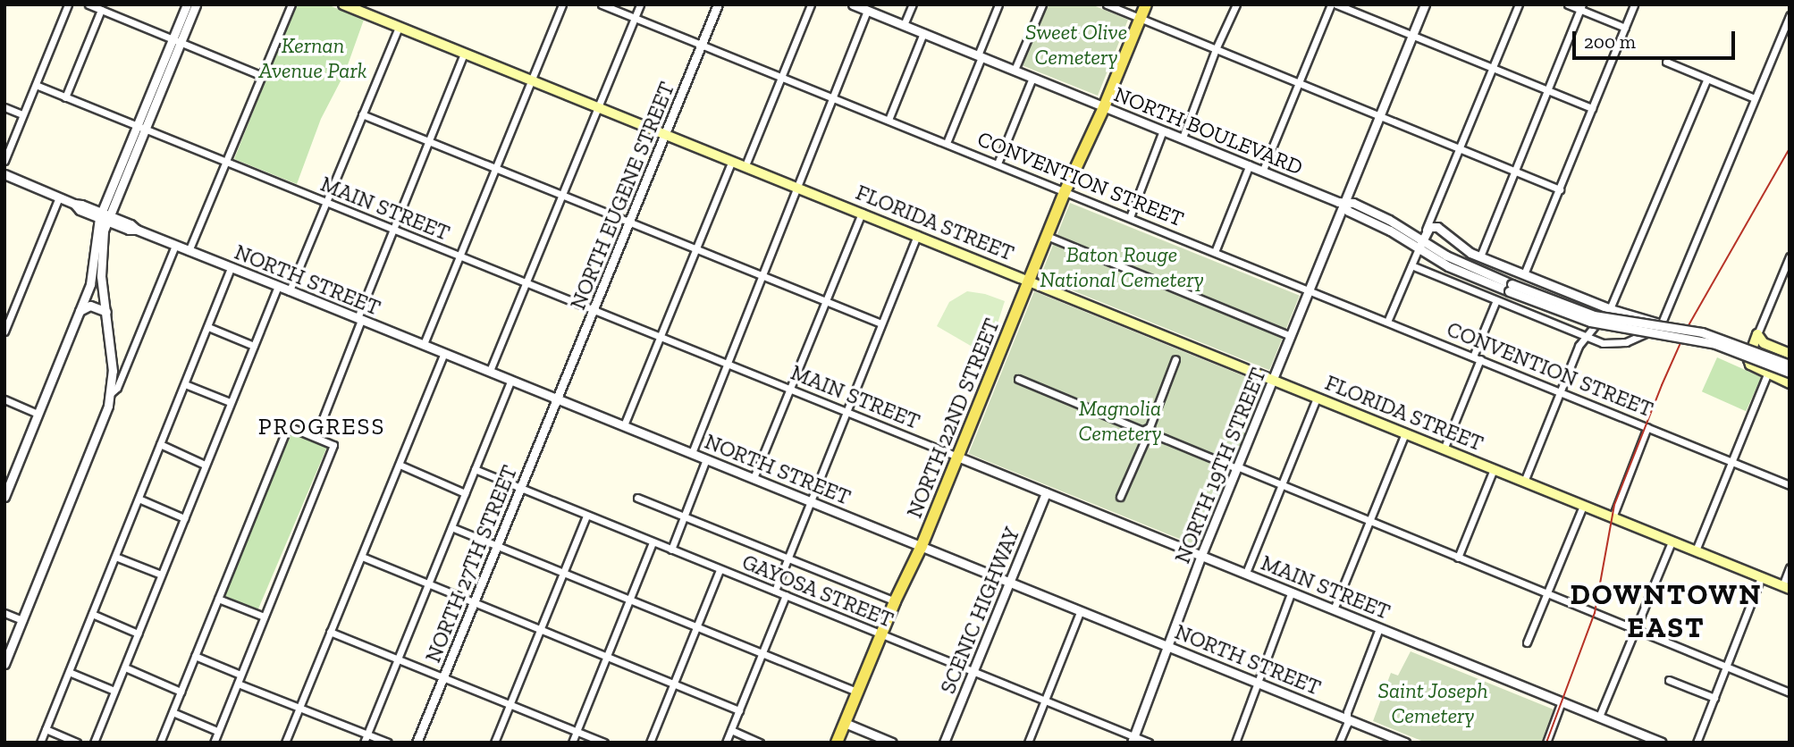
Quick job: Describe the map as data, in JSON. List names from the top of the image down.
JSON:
{
  "streets": {
    "main road": ["FLORIDA STREET", "NORTH 22ND STREET"],
    "street": [
      "NORTH BOULEVARD",
      "CONVENTION STREET",
      "NORTH EUGENE STREET",
      "MAIN STREET",
      "NORTH STREET",
      "NORTH 19TH STREET",
      "NORTH 27TH STREET",
      "GAYOSA STREET",
      "SCENIC HIGHWAY"
    ]
  },
  "crossings": [
    ["NORTH BOULEVARD", "NORTH 22ND STREET"],
    ["NORTH BOULEVARD", "NORTH 19TH STREET"],
    ["CONVENTION STREET", "NORTH EUGENE STREET"],
    ["CONVENTION STREET", "NORTH 22ND STREET"],
    ["CONVENTION STREET", "NORTH 19TH STREET"],
    ["NORTH EUGENE STREET", "MAIN STREET"],
    ["NORTH EUGENE STREET", "FLORIDA STREET"],
    ["NORTH EUGENE STREET", "NORTH STREET"],
    ["NORTH EUGENE STREET", "NORTH 27TH STREET"],
    ["MAIN STREET", "NORTH 22ND STREET"],
    ["MAIN STREET", "NORTH 19TH STREET"],
    ["MAIN STREET", "SCENIC HIGHWAY"],
    ["FLORIDA STREET", "NORTH 22ND STREET"],
    ["FLORIDA STREET", "NORTH 19TH STREET"],
    ["NORTH STREET", "NORTH 22ND STREET"],
    ["NORTH STREET", "NORTH 19TH STREET"],
    ["NORTH STREET", "NORTH 27TH STREET"],
    ["NORTH STREET", "SCENIC HIGHWAY"],
    ["NORTH 22ND STREET", "GAYOSA STREET"],
    ["NORTH 19TH STREET", "GAYOSA STREET"],
    ["NORTH 27TH STREET", "GAYOSA STREET"],
    ["GAYOSA STREET", "SCENIC HIGHWAY"]
  ],
  "districts": ["PROGRESS", "DOWNTOWN EAST"],
  "parks": [
    "Sweet Olive Cemetery",
    "Kernan Avenue Park",
    "Baton Rouge National Cemetery",
    "Magnolia Cemetery",
    "Saint Joseph Cemetery"
  ],
  "scale_bar": "200 m"
}
